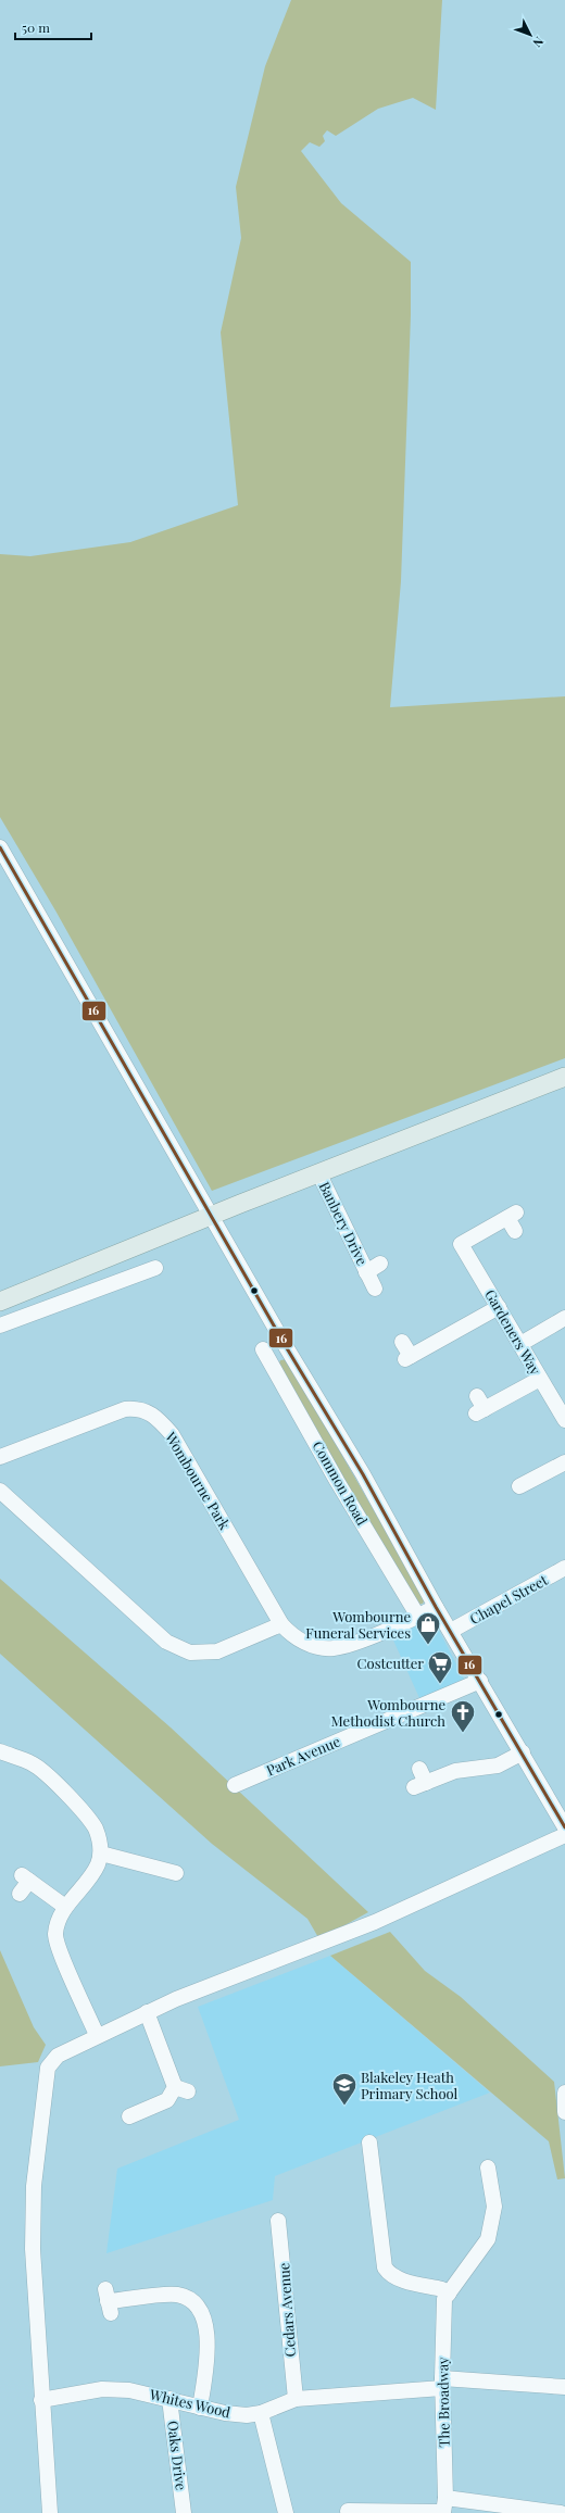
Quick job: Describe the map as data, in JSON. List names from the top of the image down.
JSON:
{
  "streets": {
    "street": [
      "Banbery Drive",
      "Gardeners Way",
      "Wombourne Park",
      "Common Road",
      "Chapel Street",
      "Park Avenue",
      "Cedars Avenue",
      "The Broadway",
      "Whites Wood",
      "Oaks Drive"
    ]
  },
  "crossings": [
    ["Wombourne Park", "Common Road"],
    ["Common Road", "Chapel Street"],
    ["Common Road", "Park Avenue"],
    ["Cedars Avenue", "Whites Wood"],
    ["The Broadway", "Whites Wood"],
    ["Whites Wood", "Oaks Drive"]
  ],
  "places": {
    "shop": ["Wombourne Funeral Services"],
    "supermarket": ["Costcutter"],
    "church": ["Wombourne Methodist Church"],
    "school or university": ["Blakeley Heath Primary School"]
  },
  "lines": ["transit line 16"],
  "scale_bar": "50 m",
  "north": "bottom right"
}
